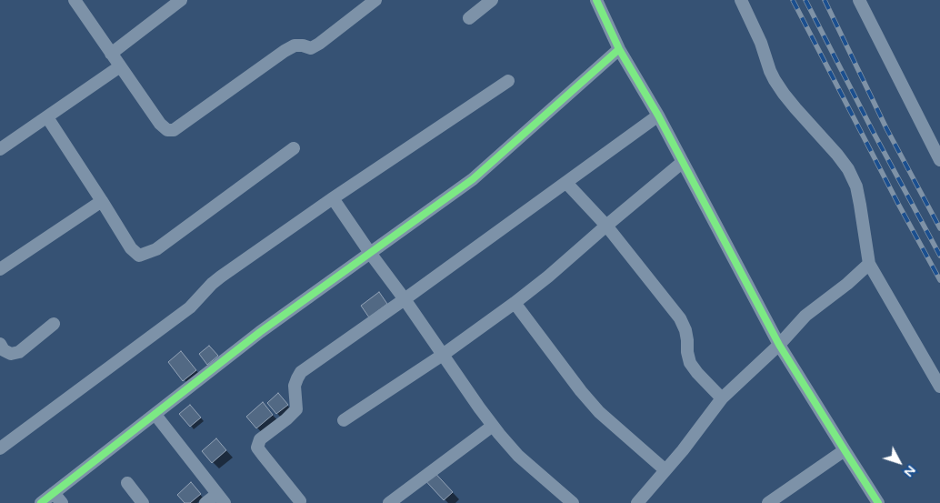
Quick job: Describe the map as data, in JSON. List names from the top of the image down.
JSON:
{
  "north": "bottom right"
}
